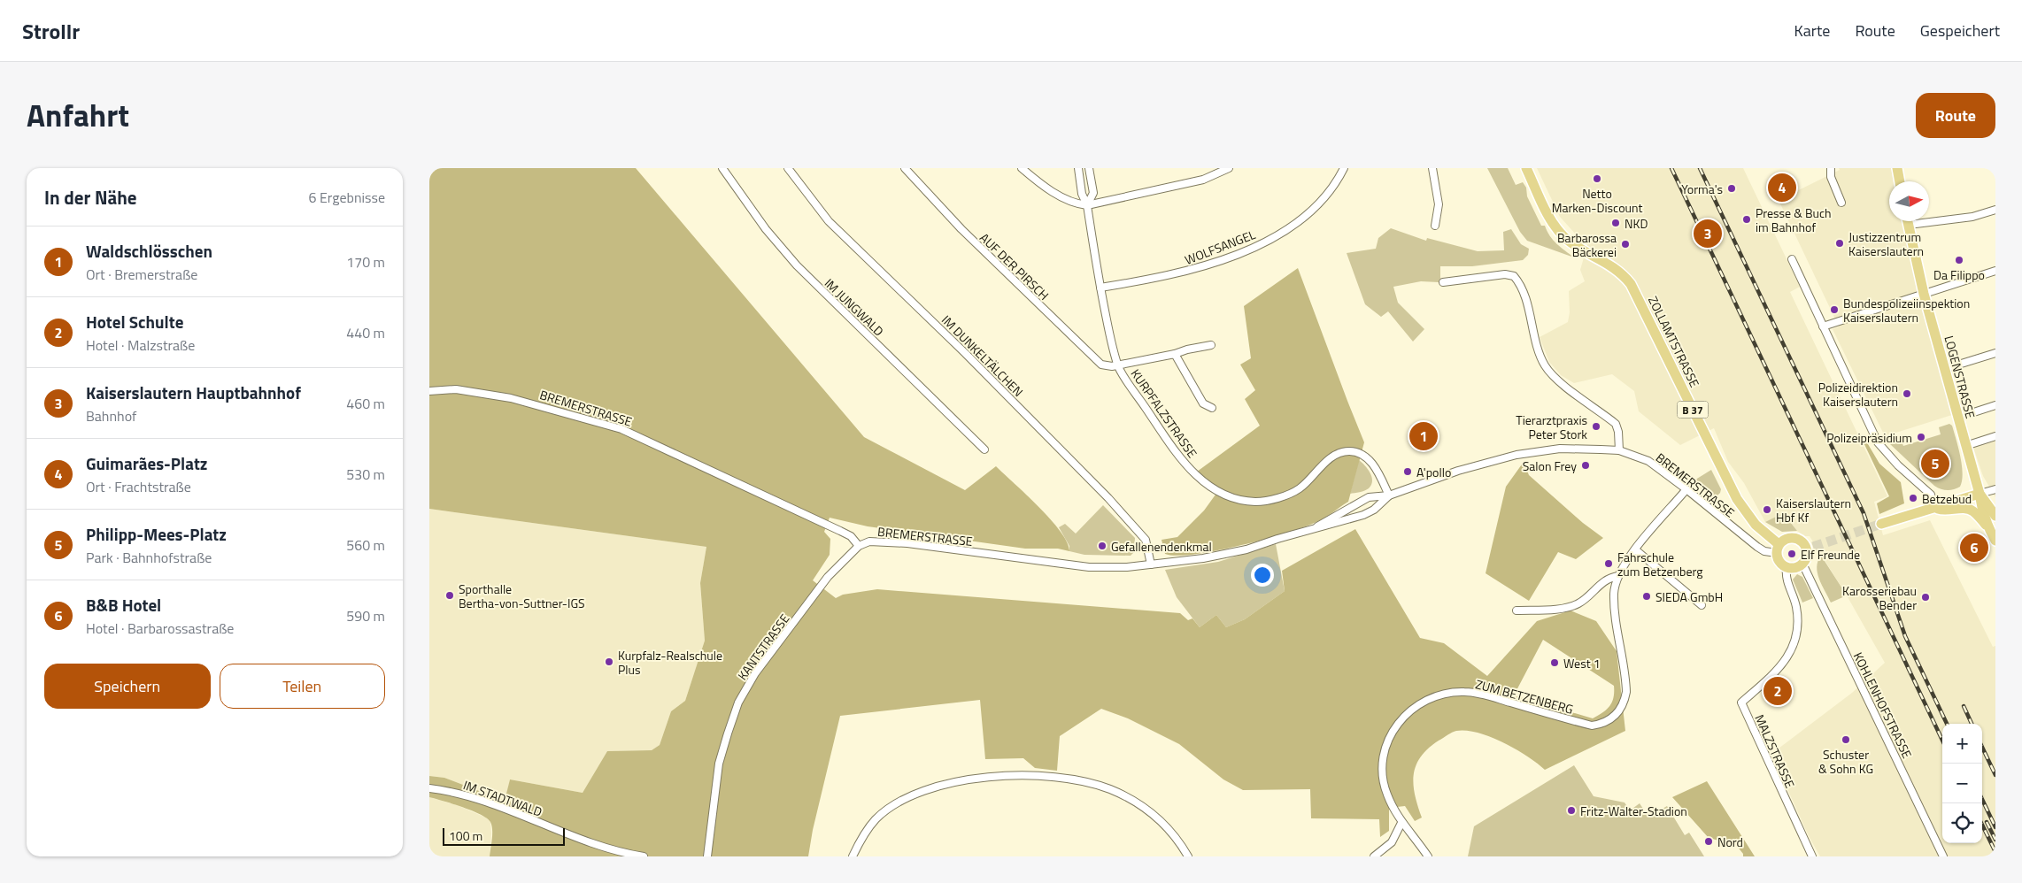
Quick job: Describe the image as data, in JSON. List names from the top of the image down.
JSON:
{
  "streets": {
    "main road": ["ZOLLAMTSTRASSE", "LOGENSTRASSE", "B 37"],
    "street": [
      "WOLFSANGEL",
      "AUF DER PIRSCH",
      "IM JUNGWALD",
      "IM DUNKELTÄLCHEN",
      "BREMERSTRASSE",
      "KURPFALZSTRASSE",
      "KANTSTRASSE",
      "ZUM BETZENBERG",
      "KOHLENHOFSTRASSE",
      "MALZSTRASSE",
      "IM STADTWALD"
    ]
  },
  "crossings": [
    ["WOLFSANGEL", "KURPFALZSTRASSE"],
    ["AUF DER PIRSCH", "KURPFALZSTRASSE"],
    ["ZOLLAMTSTRASSE", "BREMERSTRASSE"],
    ["ZOLLAMTSTRASSE", "KOHLENHOFSTRASSE"],
    ["ZOLLAMTSTRASSE", "MALZSTRASSE"],
    ["IM DUNKELTÄLCHEN", "BREMERSTRASSE"],
    ["BREMERSTRASSE", "KURPFALZSTRASSE"],
    ["BREMERSTRASSE", "KANTSTRASSE"],
    ["BREMERSTRASSE", "ZUM BETZENBERG"],
    ["BREMERSTRASSE", "KOHLENHOFSTRASSE"],
    ["BREMERSTRASSE", "MALZSTRASSE"],
    ["KOHLENHOFSTRASSE", "MALZSTRASSE"]
  ],
  "places": [
    "Netto Marken-Discount",
    "Yorma's",
    "Presse & Buch im Bahnhof",
    "NKD",
    "Justizzentrum Kaiserslautern",
    "Barbarossa Bäckerei",
    "Da Filippo",
    "Bundespolizeiinspektion Kaiserslautern",
    "Polizeidirektion Kaiserslautern",
    "Tierarztpraxis Peter Stork",
    "Polizeipräsidium",
    "Salon Frey",
    "A'pollo",
    "Betzebud",
    "Kaiserslautern Hbf Kf",
    "Gefallenendenkmal",
    "Elf Freunde",
    "Fahrschule zum Betzenberg",
    "Sporthalle Bertha-von-Suttner-IGS",
    "SIEDA GmbH",
    "Karosseriebau Bender",
    "Kurpfalz-Realschule Plus",
    "West 1",
    "Schuster & Sohn KG",
    "Fritz-Walter-Stadion",
    "Nord"
  ],
  "scale_bar": "100 m",
  "north": "right",
  "page": {
    "header": "Strollr",
    "nav": ["Karte", "Route", "Gespeichert"],
    "title": "Anfahrt",
    "buttons": [
      "Route",
      ["Speichern", "Teilen"]
    ],
    "heading": ["In der Nähe", "6 Ergebnisse"],
    "pins": [
      "4",
      "3",
      "1",
      "5",
      "6",
      "2"
    ],
    "list": [
      {
        "mark": "1",
        "name": "Waldschlösschen",
        "note": "Ort · Bremerstraße",
        "value": "170 m"
      },
      {
        "mark": "2",
        "name": "Hotel Schulte",
        "note": "Hotel · Malzstraße",
        "value": "440 m"
      },
      {
        "mark": "3",
        "name": "Kaiserslautern Hauptbahnhof",
        "note": "Bahnhof",
        "value": "460 m"
      },
      {
        "mark": "4",
        "name": "Guimarães-Platz",
        "note": "Ort · Frachtstraße",
        "value": "530 m"
      },
      {
        "mark": "5",
        "name": "Philipp-Mees-Platz",
        "note": "Park · Bahnhofstraße",
        "value": "560 m"
      },
      {
        "mark": "6",
        "name": "B&B Hotel",
        "note": "Hotel · Barbarossastraße",
        "value": "590 m"
      }
    ],
    "map_buttons": ["+", "−"],
    "scale": "100 m"
  }
}
